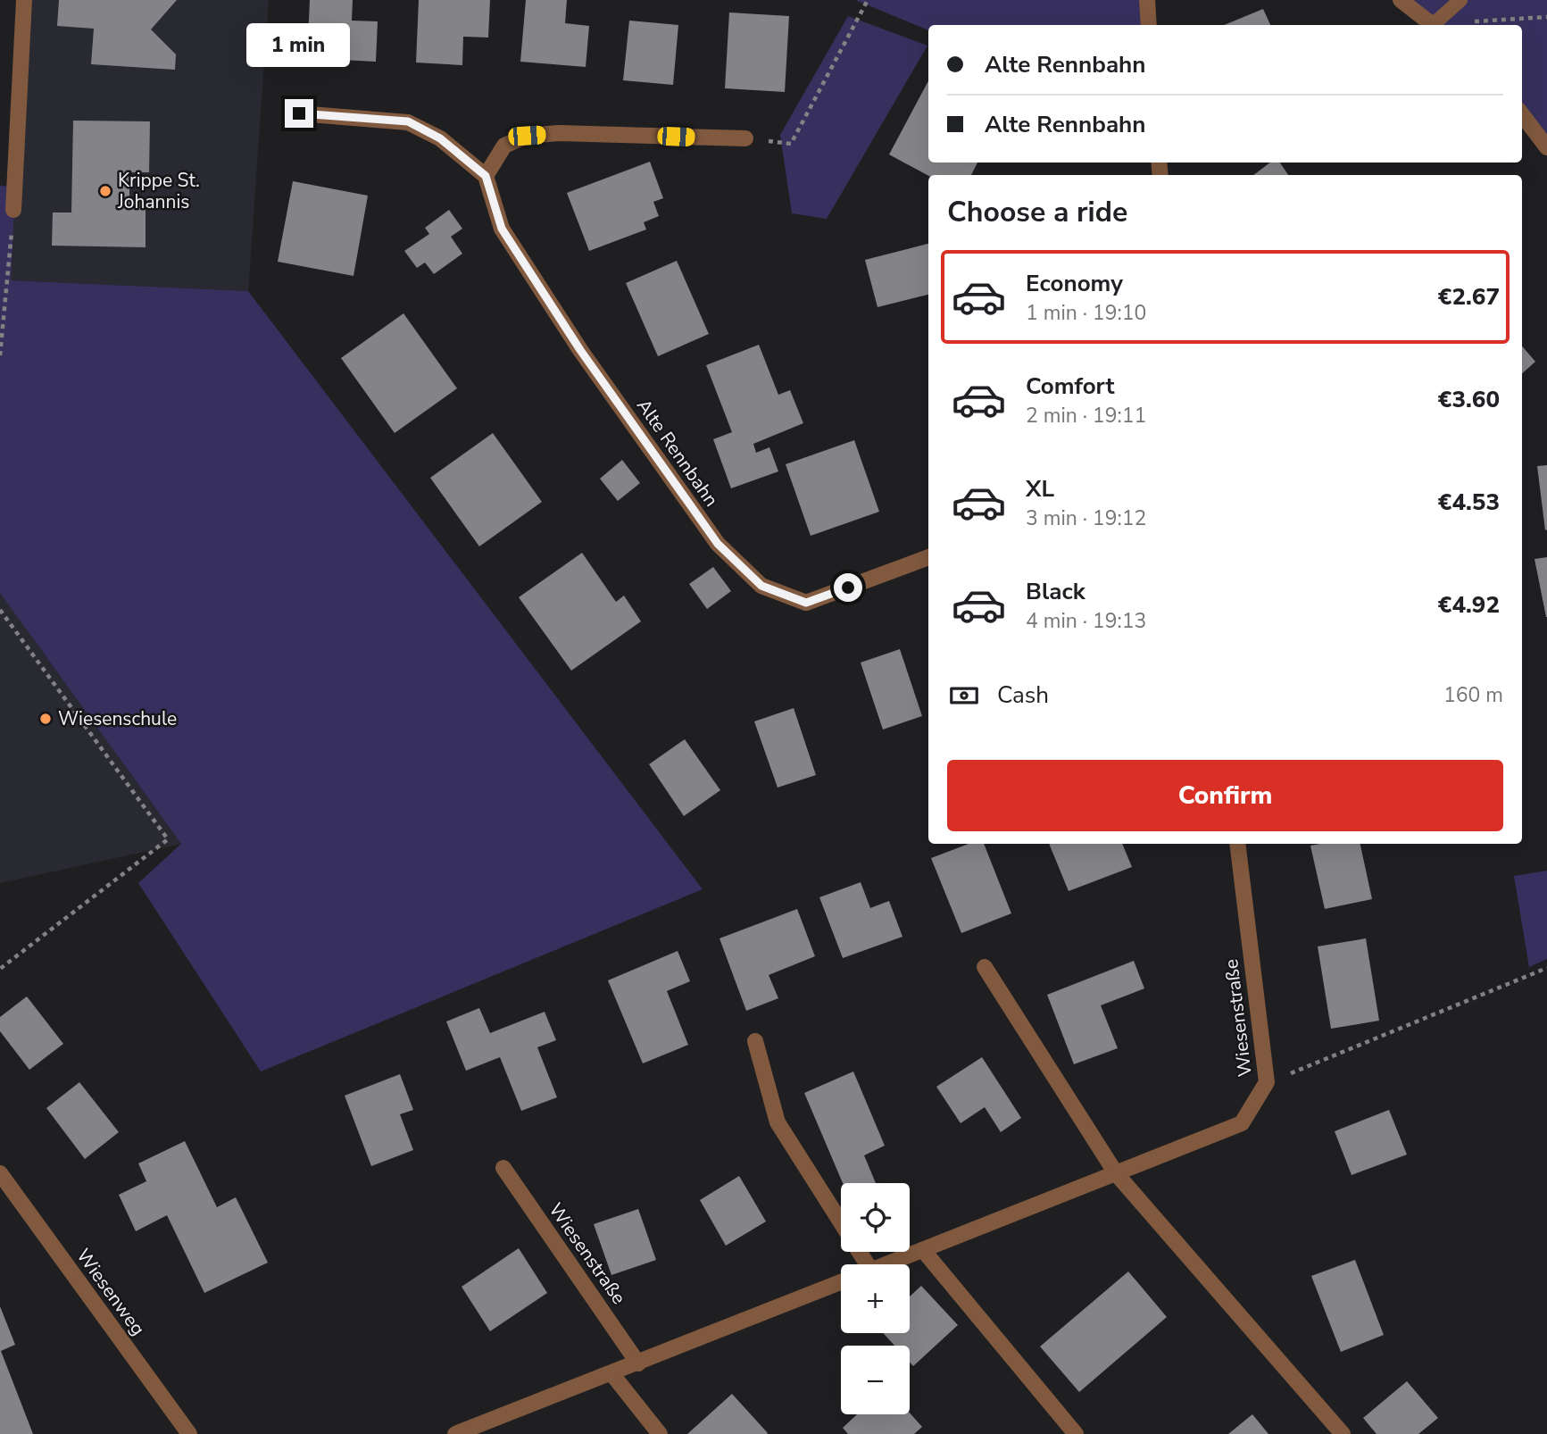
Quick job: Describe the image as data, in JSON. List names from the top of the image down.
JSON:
{
  "streets": {
    "street": ["Alte Rennbahn", "Wiesenstraße", "Wiesenweg"]
  },
  "places": ["Krippe St. Johannis", "Wiesenschule"],
  "page": {
    "bubble": "1 min",
    "banner": ["Alte Rennbahn", "Alte Rennbahn"],
    "heading": "Choose a ride",
    "list": [
      {
        "name": "Economy",
        "note": "1 min · 19:10",
        "value": "€2.67"
      },
      {
        "name": "Comfort",
        "note": "2 min · 19:11",
        "value": "€3.60"
      },
      {
        "name": "XL",
        "note": "3 min · 19:12",
        "value": "€4.53"
      },
      {
        "name": "Black",
        "note": "4 min · 19:13",
        "value": "€4.92"
      }
    ],
    "pay": ["Cash", "160 m"],
    "buttons": "Confirm",
    "map_buttons": ["+", "−"]
  }
}
